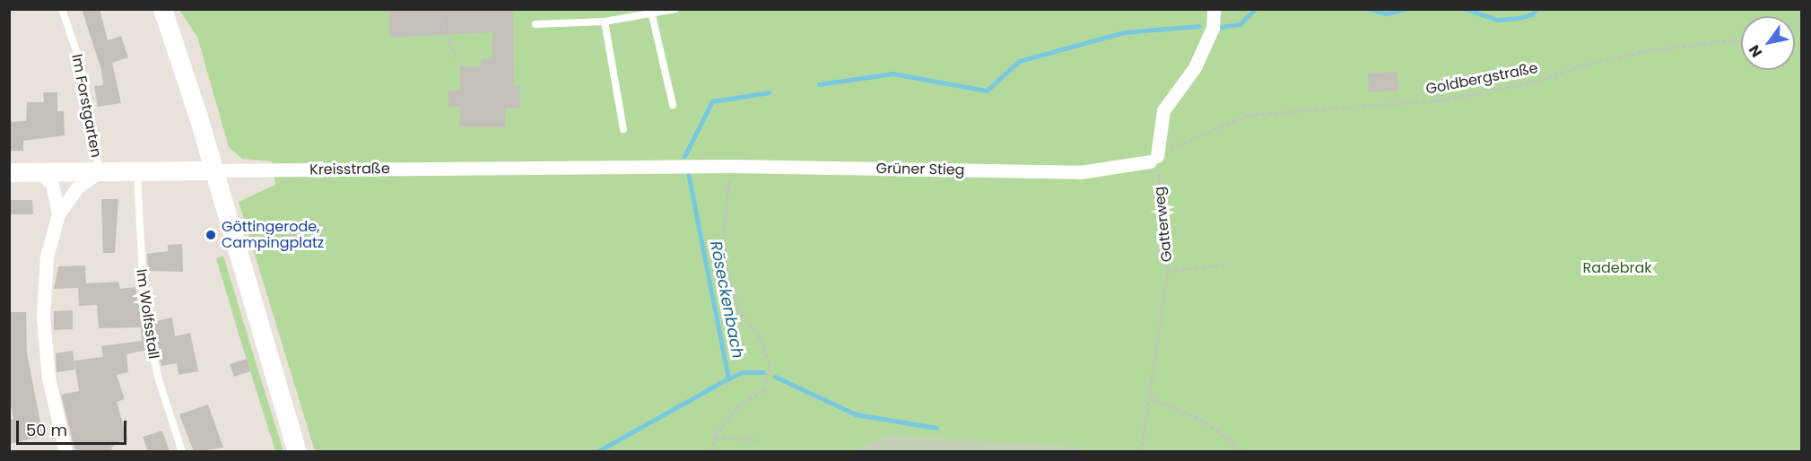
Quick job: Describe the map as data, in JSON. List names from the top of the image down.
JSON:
{
  "streets": {
    "main road": ["Kreisstraße"],
    "street": ["Grüner Stieg"],
    "lane": ["Im Forstgarten", "Im Wolfsstall"],
    "path": ["Goldbergstraße", "Gatterweg"]
  },
  "crossings": [
    ["Goldbergstraße", "Grüner Stieg"],
    ["Goldbergstraße", "Gatterweg"],
    ["Im Forstgarten", "Kreisstraße"],
    ["Kreisstraße", "Grüner Stieg"],
    ["Kreisstraße", "Im Wolfsstall"],
    ["Grüner Stieg", "Gatterweg"]
  ],
  "water": ["Röseckenbach"],
  "parks": ["Radebrak"],
  "places": ["Göttingerode, Campingplatz"],
  "scale_bar": "50 m",
  "north": "bottom left"
}
